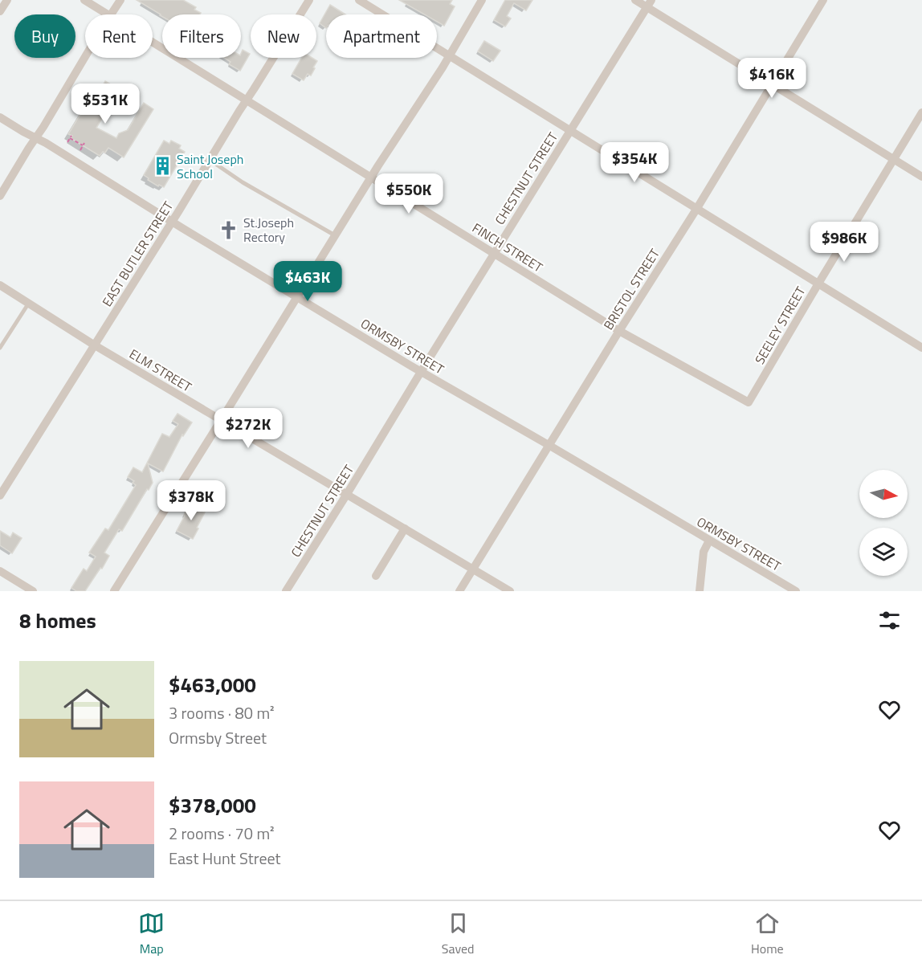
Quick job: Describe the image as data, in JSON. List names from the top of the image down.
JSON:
{
  "streets": {
    "street": [
      "CHESTNUT STREET",
      "FINCH STREET",
      "EAST BUTLER STREET",
      "BRISTOL STREET",
      "SEELEY STREET",
      "ORMSBY STREET",
      "ELM STREET"
    ]
  },
  "crossings": [
    ["CHESTNUT STREET", "FINCH STREET"],
    ["CHESTNUT STREET", "ORMSBY STREET"],
    ["CHESTNUT STREET", "ELM STREET"],
    ["FINCH STREET", "EAST BUTLER STREET"],
    ["FINCH STREET", "BRISTOL STREET"],
    ["FINCH STREET", "SEELEY STREET"],
    ["EAST BUTLER STREET", "ORMSBY STREET"],
    ["EAST BUTLER STREET", "ELM STREET"],
    ["BRISTOL STREET", "ORMSBY STREET"],
    ["BRISTOL STREET", "ELM STREET"]
  ],
  "places": {
    "building": ["Saint Joseph School"],
    "church": ["St.Joseph Rectory"]
  },
  "north": "right",
  "page": {
    "chip": [
      "Buy",
      "Rent",
      "Filters",
      "New",
      "Apartment"
    ],
    "price": [
      "$416K",
      "$531K",
      "$354K",
      "$550K",
      "$986K",
      "$463K",
      "$272K",
      "$378K"
    ],
    "heading": "8 homes",
    "list": [
      {
        "name": "$463,000",
        "note": "3 rooms · 80 m² · Ormsby Street"
      },
      {
        "name": "$378,000",
        "note": "2 rooms · 70 m² · East Hunt Street"
      }
    ],
    "tabs": ["Map", "Saved", "Home"]
  }
}
